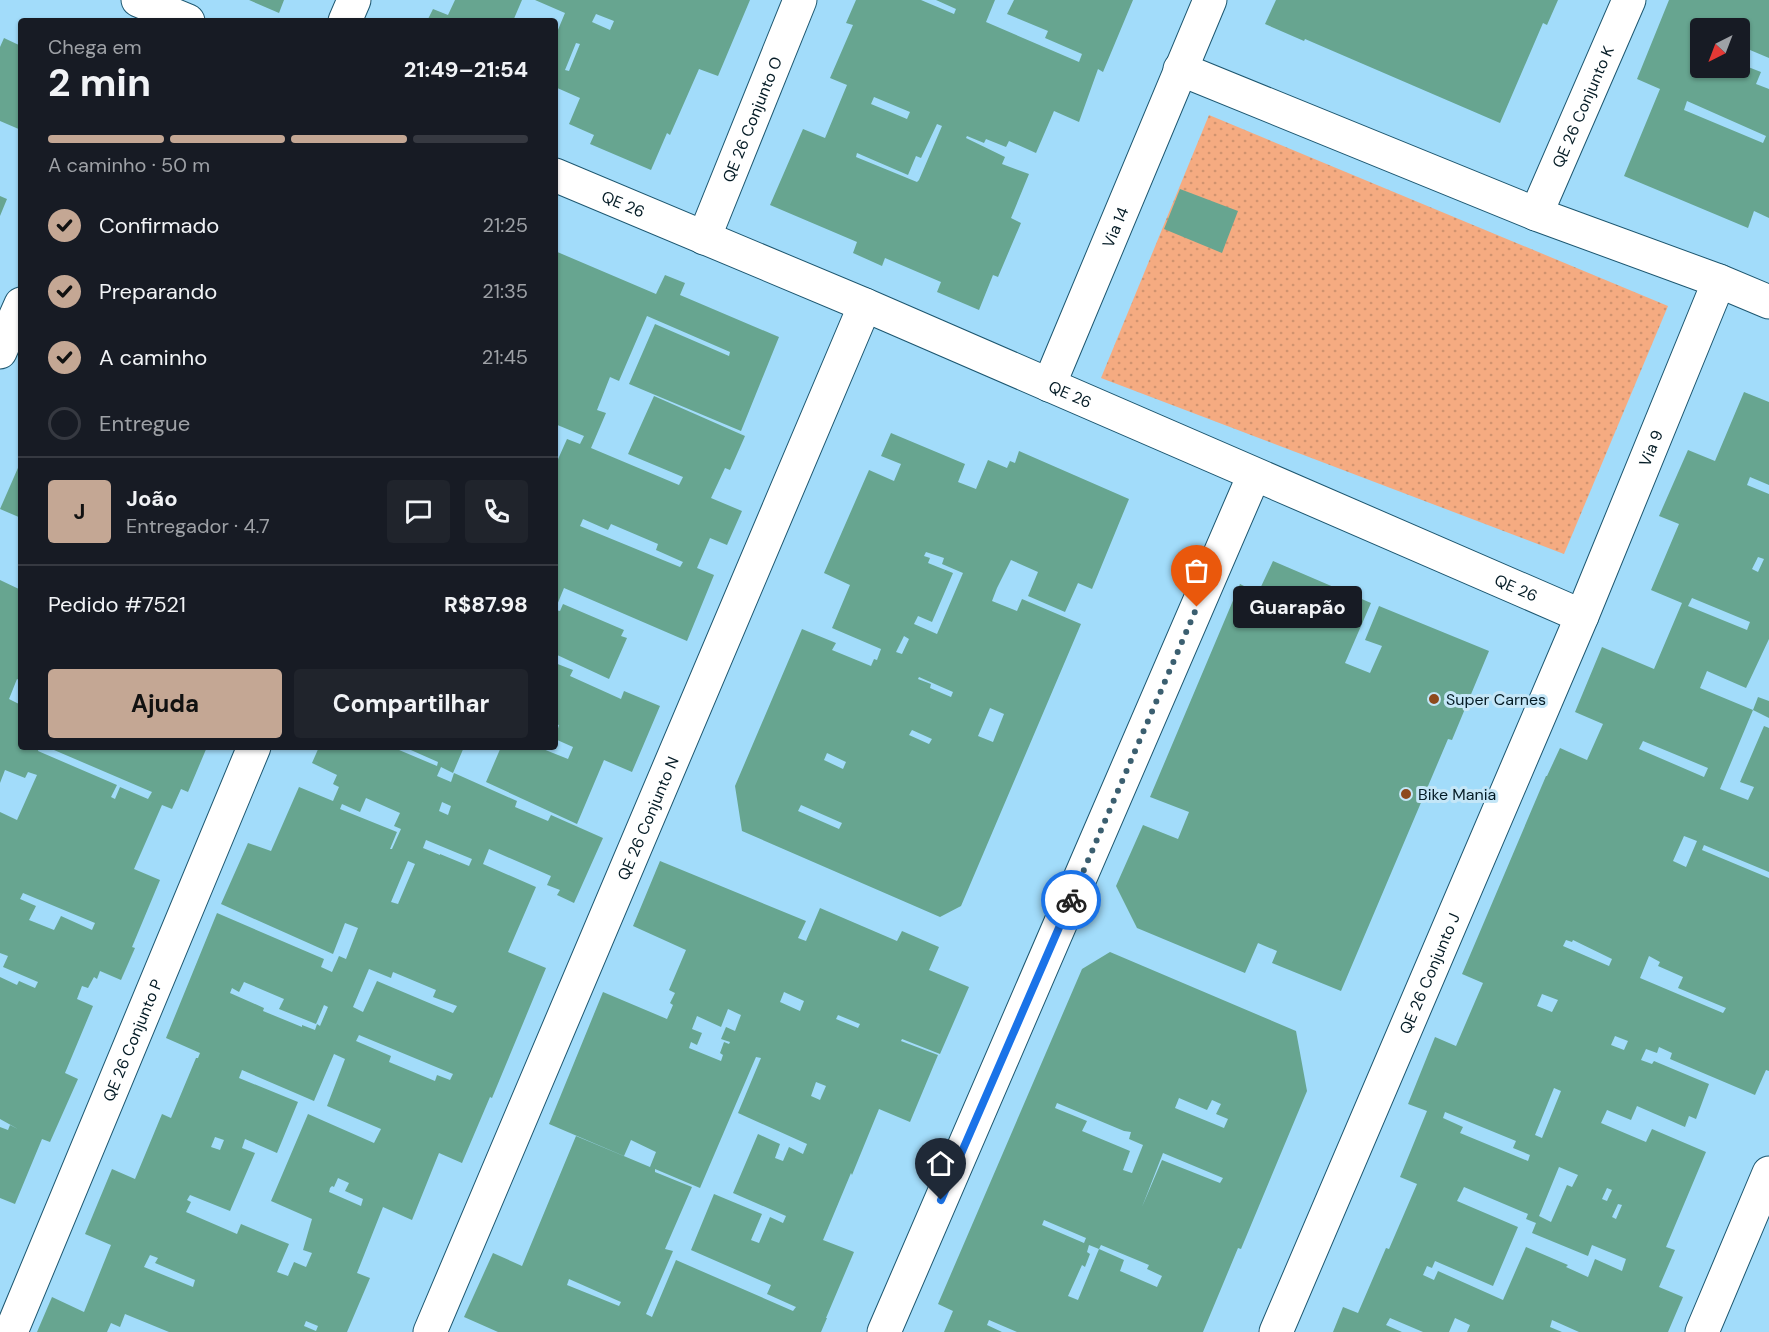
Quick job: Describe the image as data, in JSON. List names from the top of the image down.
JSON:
{
  "streets": {
    "street": [
      "QE 26 Conjunto K",
      "QE 26 Conjunto O",
      "QE 26",
      "Via 14",
      "Via 9",
      "QE 26 Conjunto N",
      "QE 26 Conjunto J",
      "QE 26 Conjunto P"
    ]
  },
  "crossings": [
    ["QE 26 Conjunto O", "QE 26"],
    ["QE 26", "Via 14"],
    ["QE 26", "Via 9"],
    ["QE 26", "QE 26 Conjunto N"],
    ["QE 26", "QE 26 Conjunto J"],
    ["Via 9", "QE 26 Conjunto J"]
  ],
  "places": ["Guarapão", "Super Carnes", "Bike Mania"],
  "north": "bottom left",
  "page": {
    "heading": ["2 min", "Chega em", "21:49–21:54"],
    "panel": [
      "João",
      "Entregador · 4.7",
      "Pedido #7521",
      "R$87.98"
    ],
    "bar": "A caminho · 50 m",
    "list": [
      ["Confirmado", "21:25"],
      ["Preparando", "21:35"],
      ["A caminho", "21:45"],
      "Entregue"
    ],
    "round": "J",
    "bubble": "Guarapão",
    "buttons": ["Ajuda", "Compartilhar"]
  }
}
